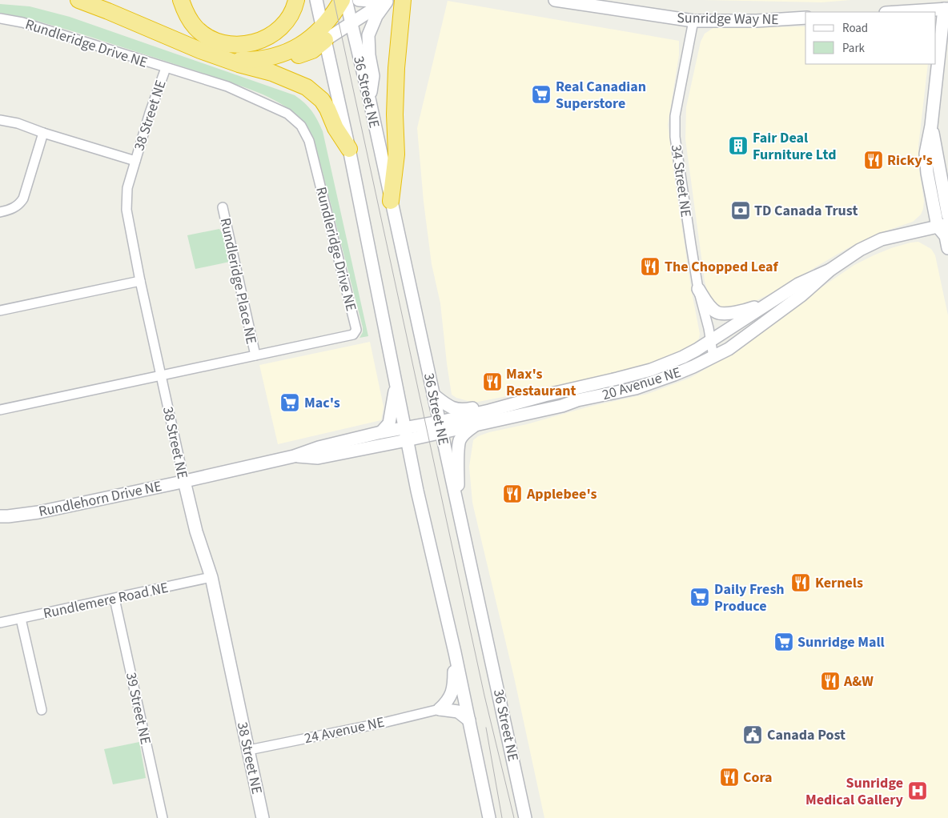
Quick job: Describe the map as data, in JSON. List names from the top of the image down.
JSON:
{
  "streets": {
    "street": [
      "Sunridge Way NE",
      "Rundleridge Drive NE",
      "36 Street NE",
      "38 Street NE",
      "34 Street NE",
      "Rundleridge Place NE",
      "20 Avenue NE",
      "Rundlehorn Drive NE",
      "Rundlemere Road NE",
      "39 Street NE",
      "24 Avenue NE"
    ]
  },
  "crossings": [
    ["Sunridge Way NE", "34 Street NE"],
    ["Rundleridge Drive NE", "38 Street NE"],
    ["Rundleridge Drive NE", "Rundleridge Place NE"],
    ["36 Street NE", "20 Avenue NE"],
    ["36 Street NE", "Rundlehorn Drive NE"],
    ["38 Street NE", "Rundlehorn Drive NE"],
    ["38 Street NE", "Rundlemere Road NE"],
    ["38 Street NE", "24 Avenue NE"],
    ["34 Street NE", "20 Avenue NE"],
    ["20 Avenue NE", "Rundlehorn Drive NE"],
    ["Rundlemere Road NE", "39 Street NE"]
  ],
  "places": {
    "supermarket": [
      "Real Canadian Superstore",
      "Mac's",
      "Daily Fresh Produce",
      "Sunridge Mall"
    ],
    "building": ["Fair Deal Furniture Ltd"],
    "restaurant": [
      "Ricky's",
      "The Chopped Leaf",
      "Max's Restaurant",
      "Applebee's",
      "Kernels",
      "A&W",
      "Cora"
    ],
    "bank": ["TD Canada Trust"],
    "public building": ["Canada Post"],
    "hospital": ["Sunridge Medical Gallery"]
  },
  "legend": ["Road", "Park"]
}
